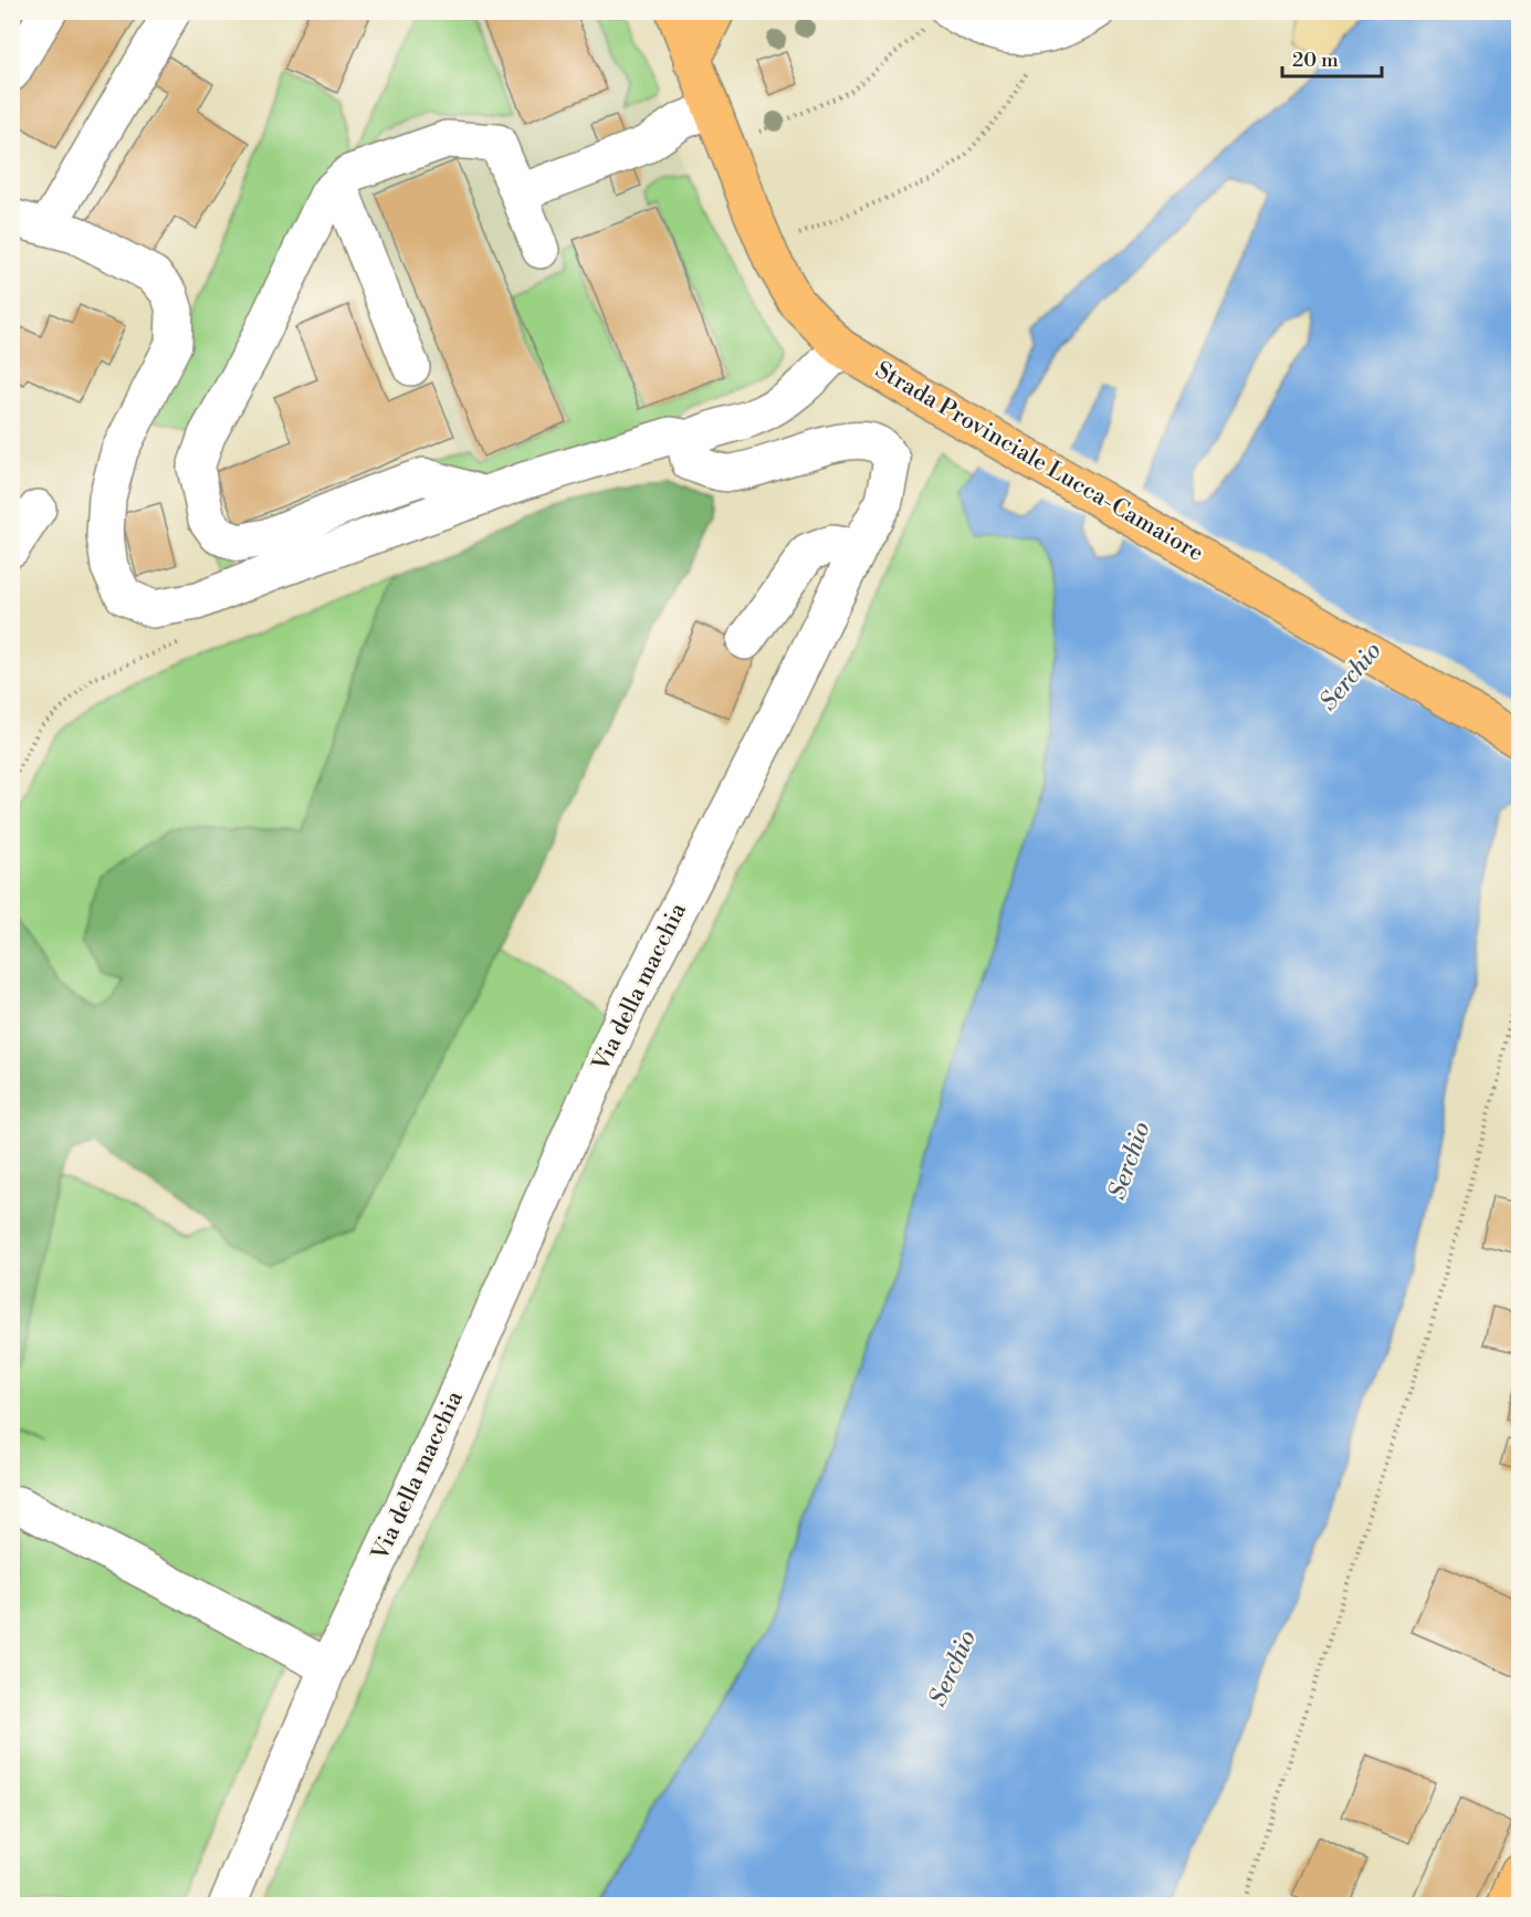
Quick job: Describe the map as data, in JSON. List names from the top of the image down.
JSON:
{
  "streets": {
    "main road": ["Strada Provinciale Lucca-Camaiore"],
    "street": ["Via della macchia"]
  },
  "water": ["Serchio"],
  "scale_bar": "20 m"
}
